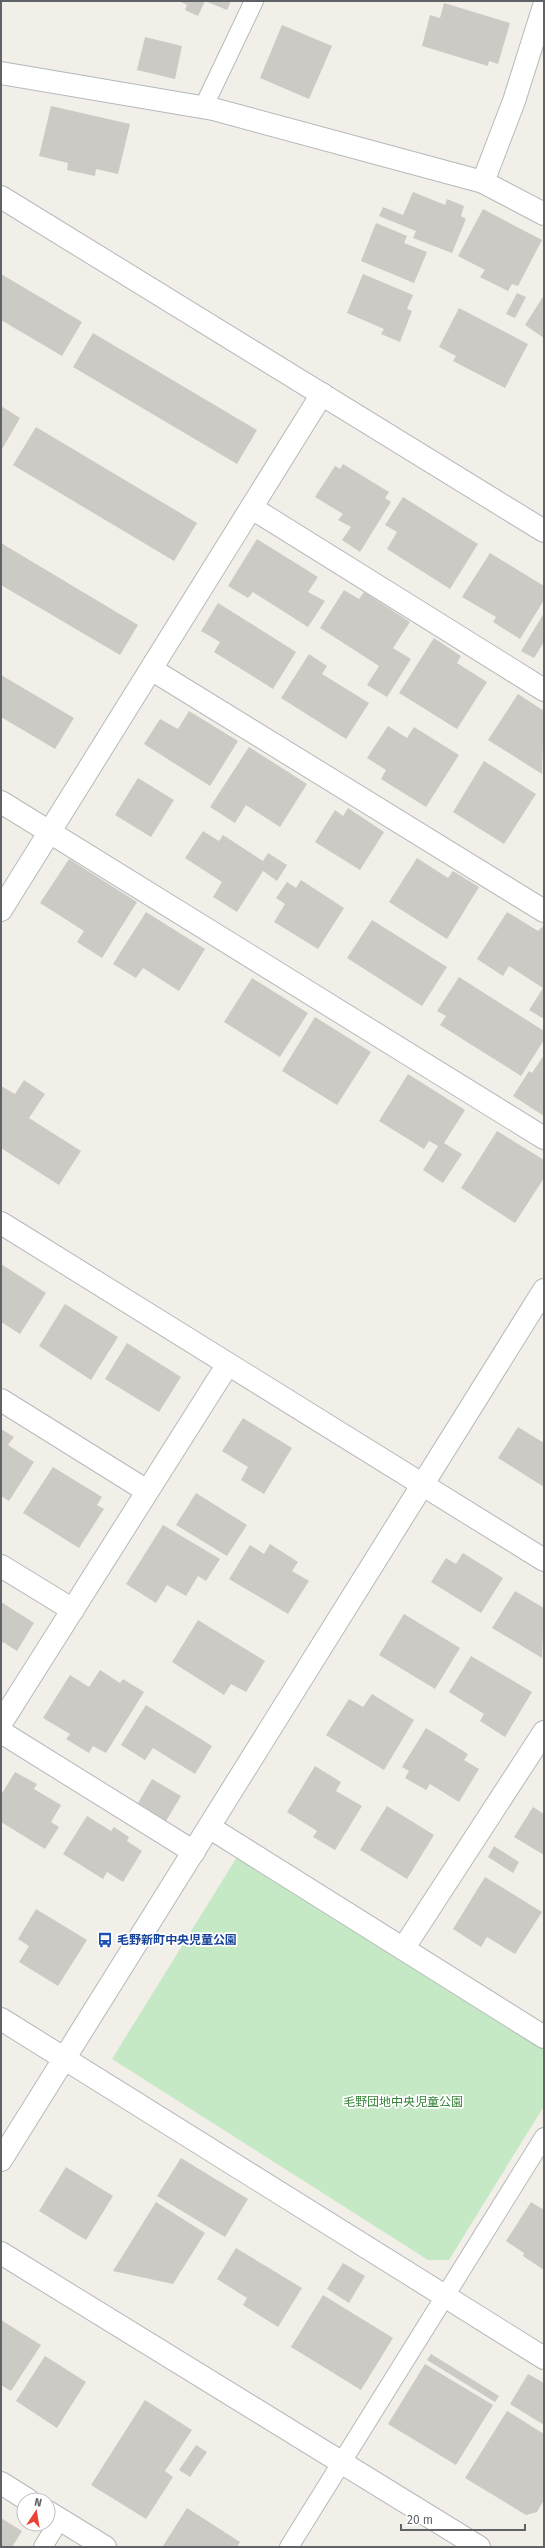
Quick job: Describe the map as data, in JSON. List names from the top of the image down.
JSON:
{
  "parks": ["毛野団地中央児童公園"],
  "places": {
    "bus stop": ["毛野新町中央児童公園"]
  },
  "scale_bar": "20 m",
  "north": "top"
}
